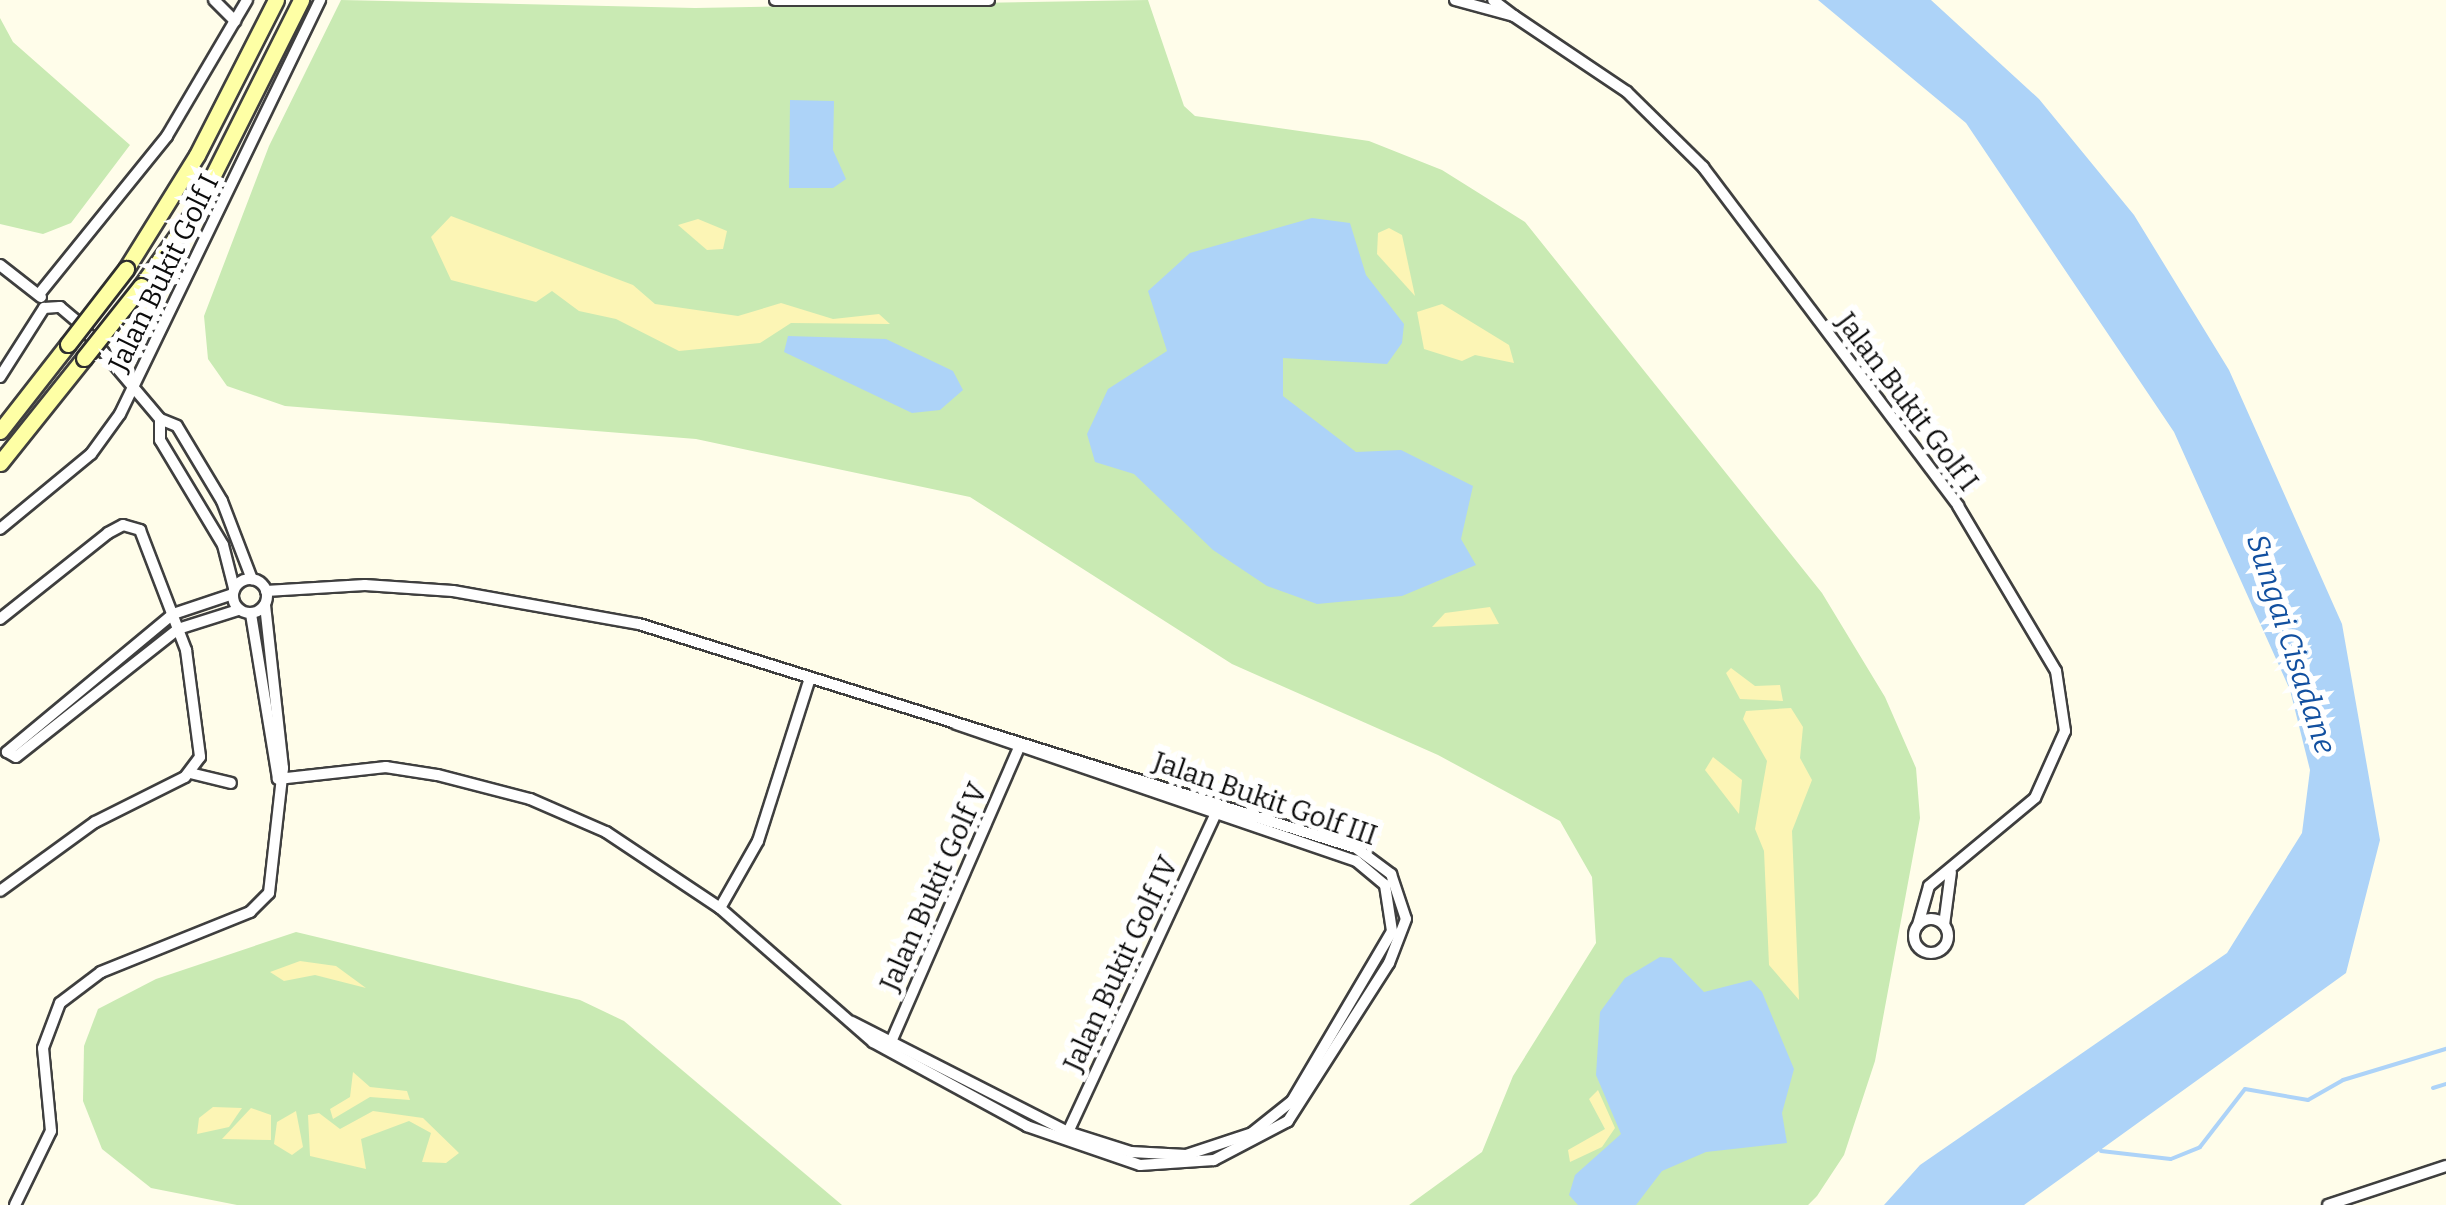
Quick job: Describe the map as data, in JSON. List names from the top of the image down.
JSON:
{
  "streets": {
    "street": [
      "Jalan Bukit Golf I",
      "Jalan Bukit Golf III",
      "Jalan Bukit Golf V",
      "Jalan Bukit Golf IV"
    ]
  },
  "crossings": [
    ["Jalan Bukit Golf III", "Jalan Bukit Golf V"],
    ["Jalan Bukit Golf III", "Jalan Bukit Golf IV"]
  ],
  "water": ["Sungai Cisadane"]
}
